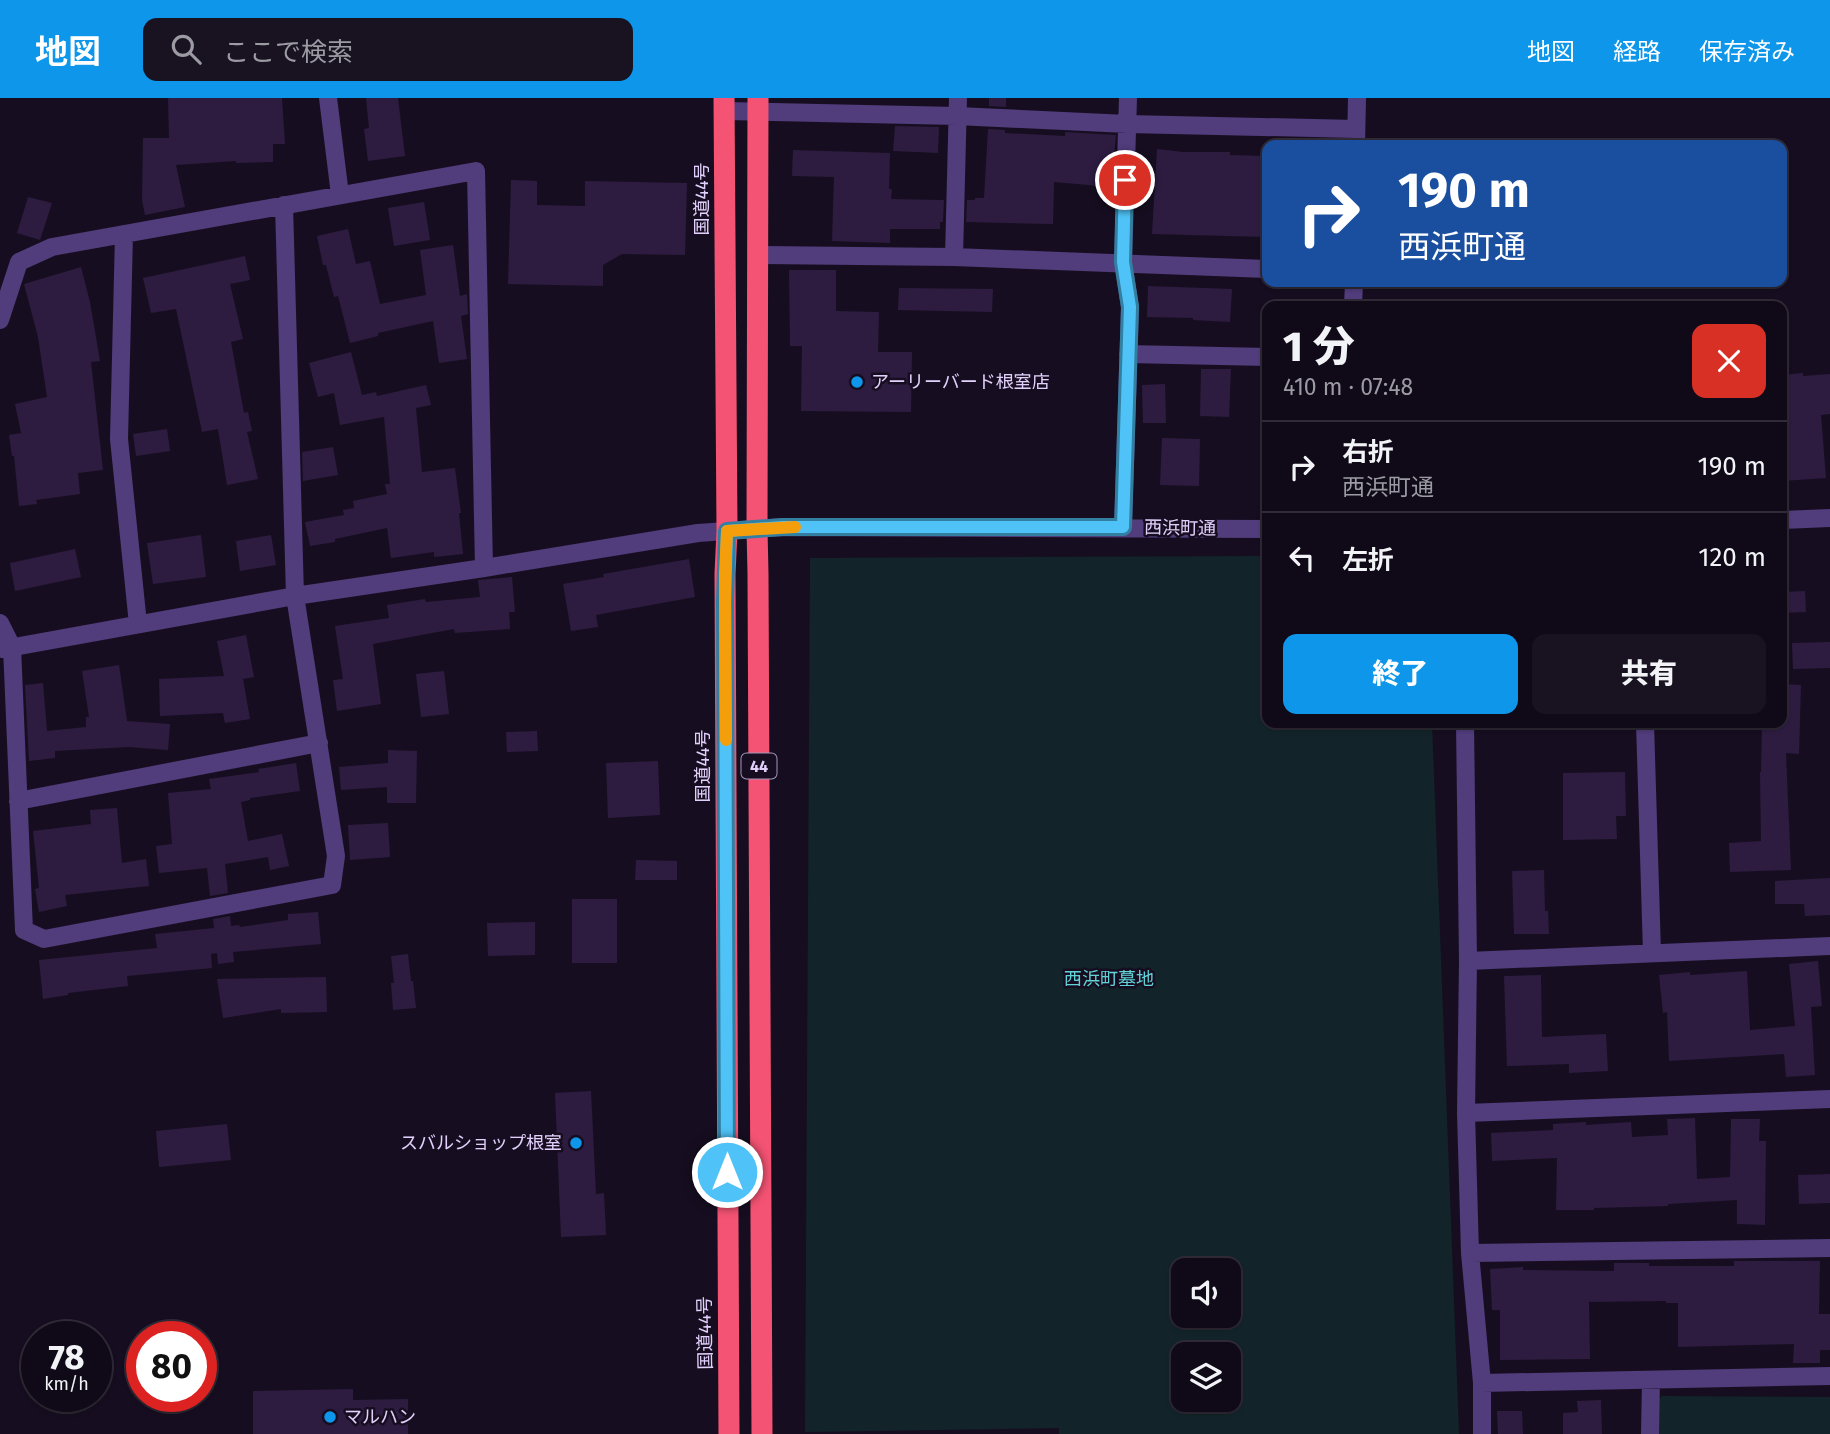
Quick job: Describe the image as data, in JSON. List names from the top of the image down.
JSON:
{
  "streets": {
    "highway": ["国道44号", "44"],
    "street": ["西浜町通"]
  },
  "crossings": [
    ["国道44号", "西浜町通"],
    ["西浜町通", "44"]
  ],
  "parks": ["西浜町墓地"],
  "places": ["アーリーバード根室店", "スバルショップ根室", "マルハン"],
  "page": {
    "header": "地図",
    "search": "ここで検索",
    "nav": ["地図", "経路", "保存済み"],
    "turn": ["190 m", "西浜町通"],
    "heading": ["1 分", "410 m · 07:48"],
    "list": [
      {
        "name": "右折",
        "note": "西浜町通",
        "value": "190 m"
      },
      {
        "name": "左折",
        "value": "120 m"
      }
    ],
    "buttons": ["終了", "共有"],
    "speed": "78 km/h",
    "limit": "80"
  }
}
